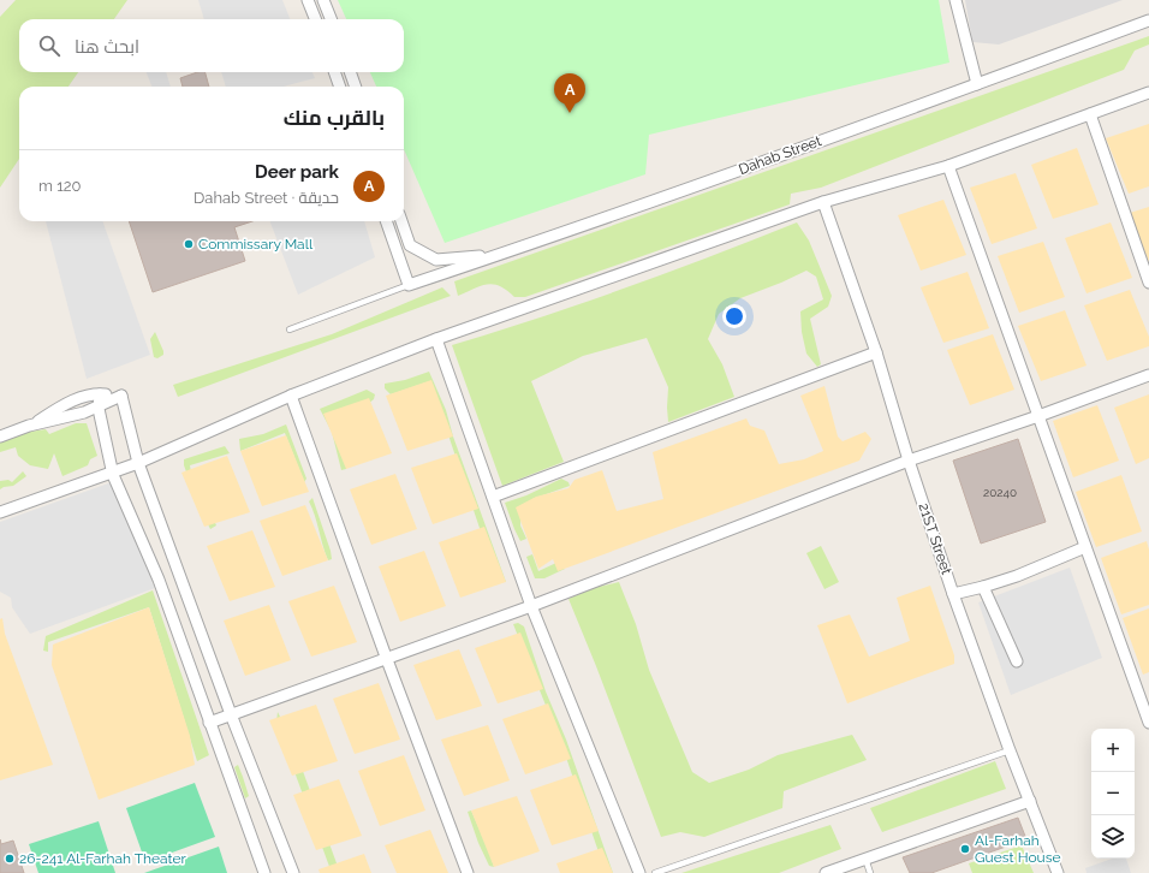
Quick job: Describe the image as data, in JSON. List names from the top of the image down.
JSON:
{
  "streets": {
    "street": ["Dahab Street", "21ST Street"]
  },
  "places": ["Commissary Mall", "Al-Farhah Guest House", "26-241 Al-Farhah Theater"],
  "house_numbers": ["20240"],
  "page": {
    "search": "ابحث هنا",
    "pins": "A",
    "heading": "بالقرب منك",
    "list": [
      {
        "mark": "A",
        "name": "Deer park",
        "note": "حديقة · Dahab Street",
        "value": "120 m"
      }
    ],
    "map_buttons": ["+", "−"]
  }
}
